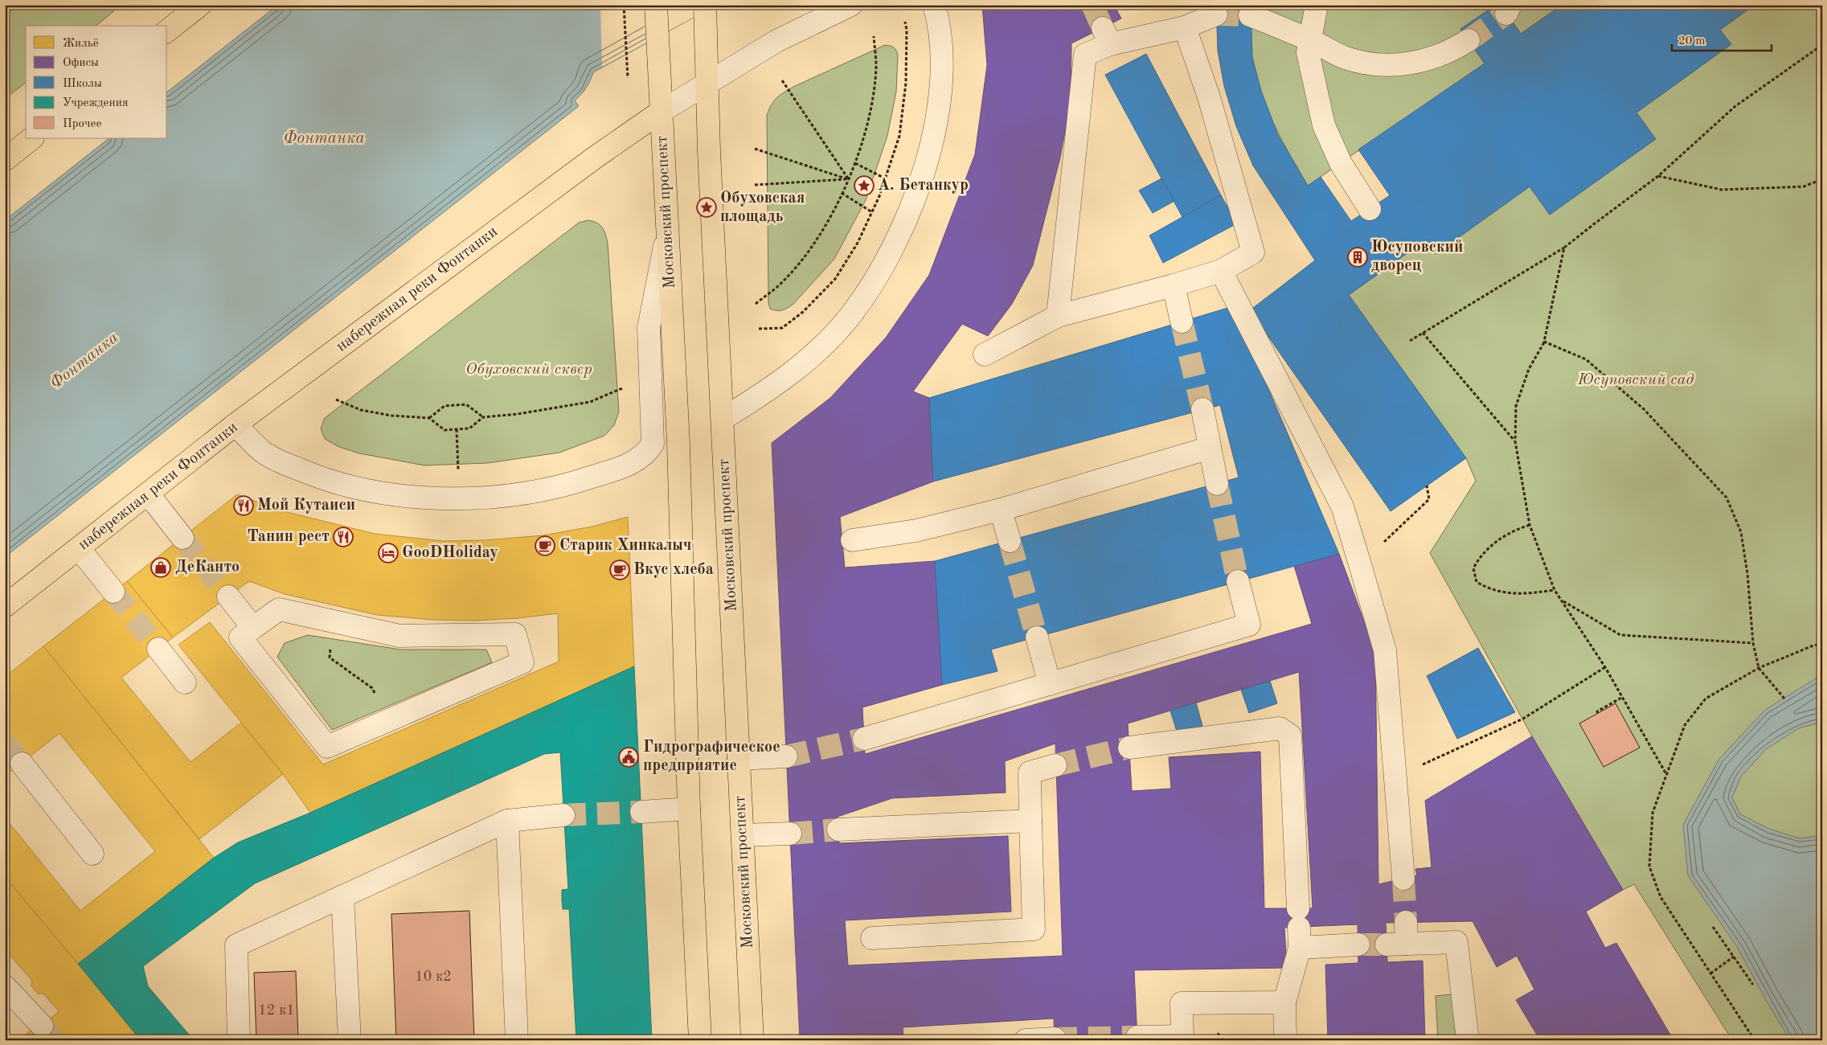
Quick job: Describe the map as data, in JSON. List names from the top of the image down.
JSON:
{
  "streets": {
    "main road": ["Московский проспект", "набережная реки Фонтанки"]
  },
  "crossings": [
    ["Московский проспект", "набережная реки Фонтанки"]
  ],
  "water": ["Фонтанка"],
  "parks": ["Обуховский сквер", "Юсуповский сад"],
  "places": {
    "place": ["А. Бетанкур", "Обуховская площадь"],
    "building": ["Юсуповский дворец"],
    "restaurant": ["Мой Кутаиси", "Танин рест"],
    "cafe": ["Старик Хинкалыч", "Вкус хлеба"],
    "hotel": ["GooDHoliday"],
    "shop": ["ДеКанто"],
    "public building": ["Гидрографическое предприятие"]
  },
  "house_numbers": ["10 к2", "12 к1"],
  "legend": [
    "Жильё",
    "Офисы",
    "Школы",
    "Учреждения",
    "Прочее"
  ],
  "scale_bar": "20 m"
}
